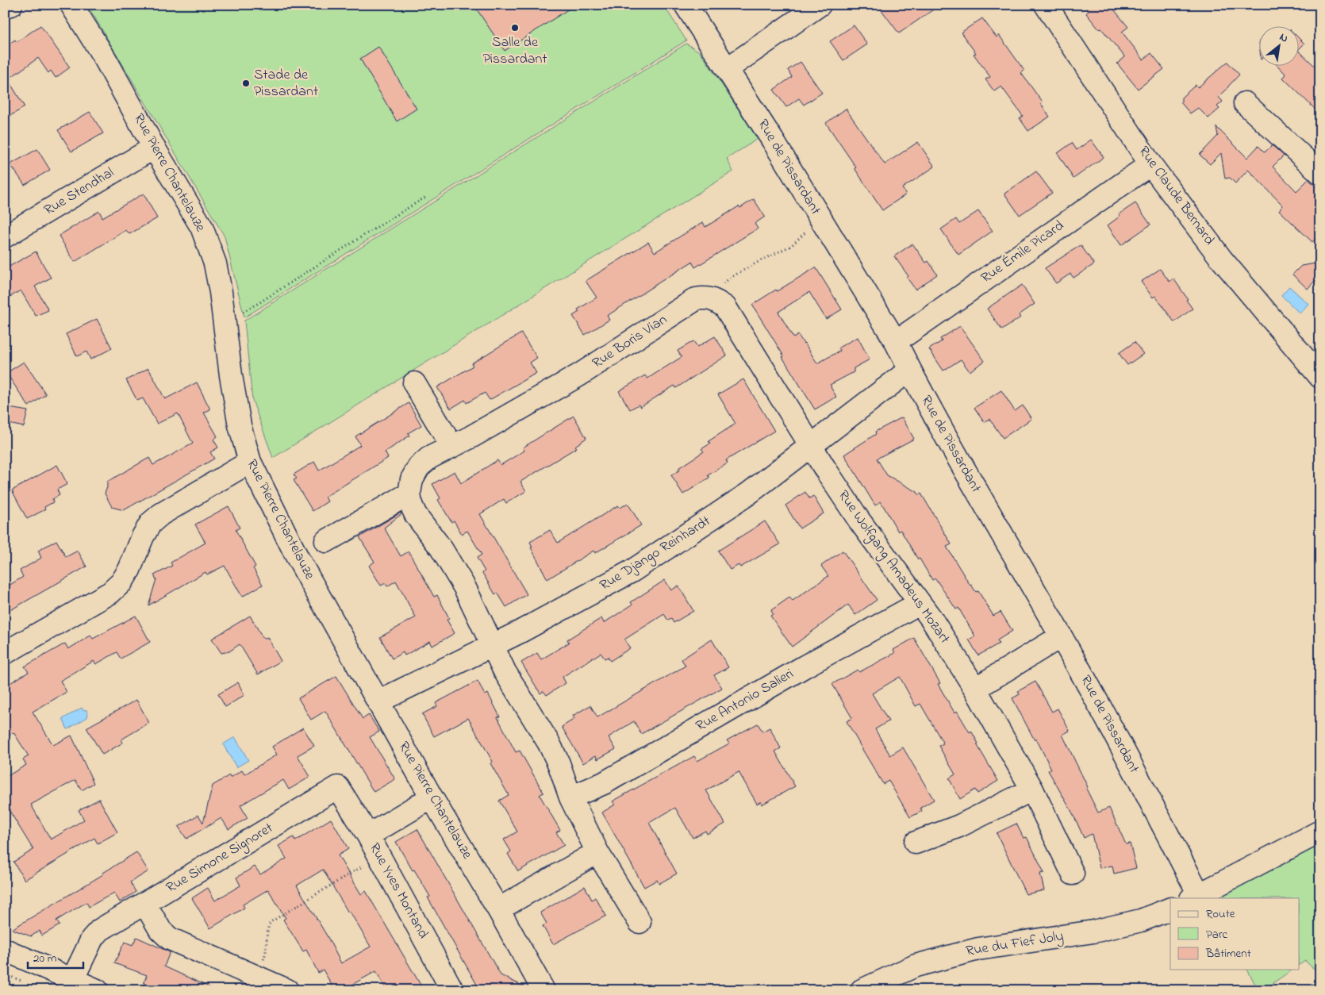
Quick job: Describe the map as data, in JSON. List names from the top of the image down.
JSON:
{
  "streets": {
    "street": [
      "Rue de Pissardant",
      "Rue Pierre Chantelauze",
      "Rue Stendhal",
      "Rue Claude Bernard",
      "Rue Émile Picard",
      "Rue Boris Vian",
      "Rue Django Reinhardt",
      "Rue Wolfgang Amadeus Mozart",
      "Rue Antonio Salieri",
      "Rue Simone Signoret",
      "Rue Yves Montand",
      "Rue du Fief Joly"
    ]
  },
  "crossings": [
    ["Rue de Pissardant", "Rue Émile Picard"],
    ["Rue de Pissardant", "Rue Django Reinhardt"],
    ["Rue Pierre Chantelauze", "Rue Stendhal"],
    ["Rue Pierre Chantelauze", "Rue Django Reinhardt"],
    ["Rue Pierre Chantelauze", "Rue Yves Montand"],
    ["Rue Claude Bernard", "Rue Émile Picard"],
    ["Rue Django Reinhardt", "Rue Wolfgang Amadeus Mozart"],
    ["Rue Wolfgang Amadeus Mozart", "Rue Antonio Salieri"],
    ["Rue Simone Signoret", "Rue Yves Montand"]
  ],
  "places": ["Salle de Pissardant", "Stade de Pissardant"],
  "legend": ["Route", "Parc", "Bâtiment"],
  "scale_bar": "20 m",
  "north": "top right"
}
